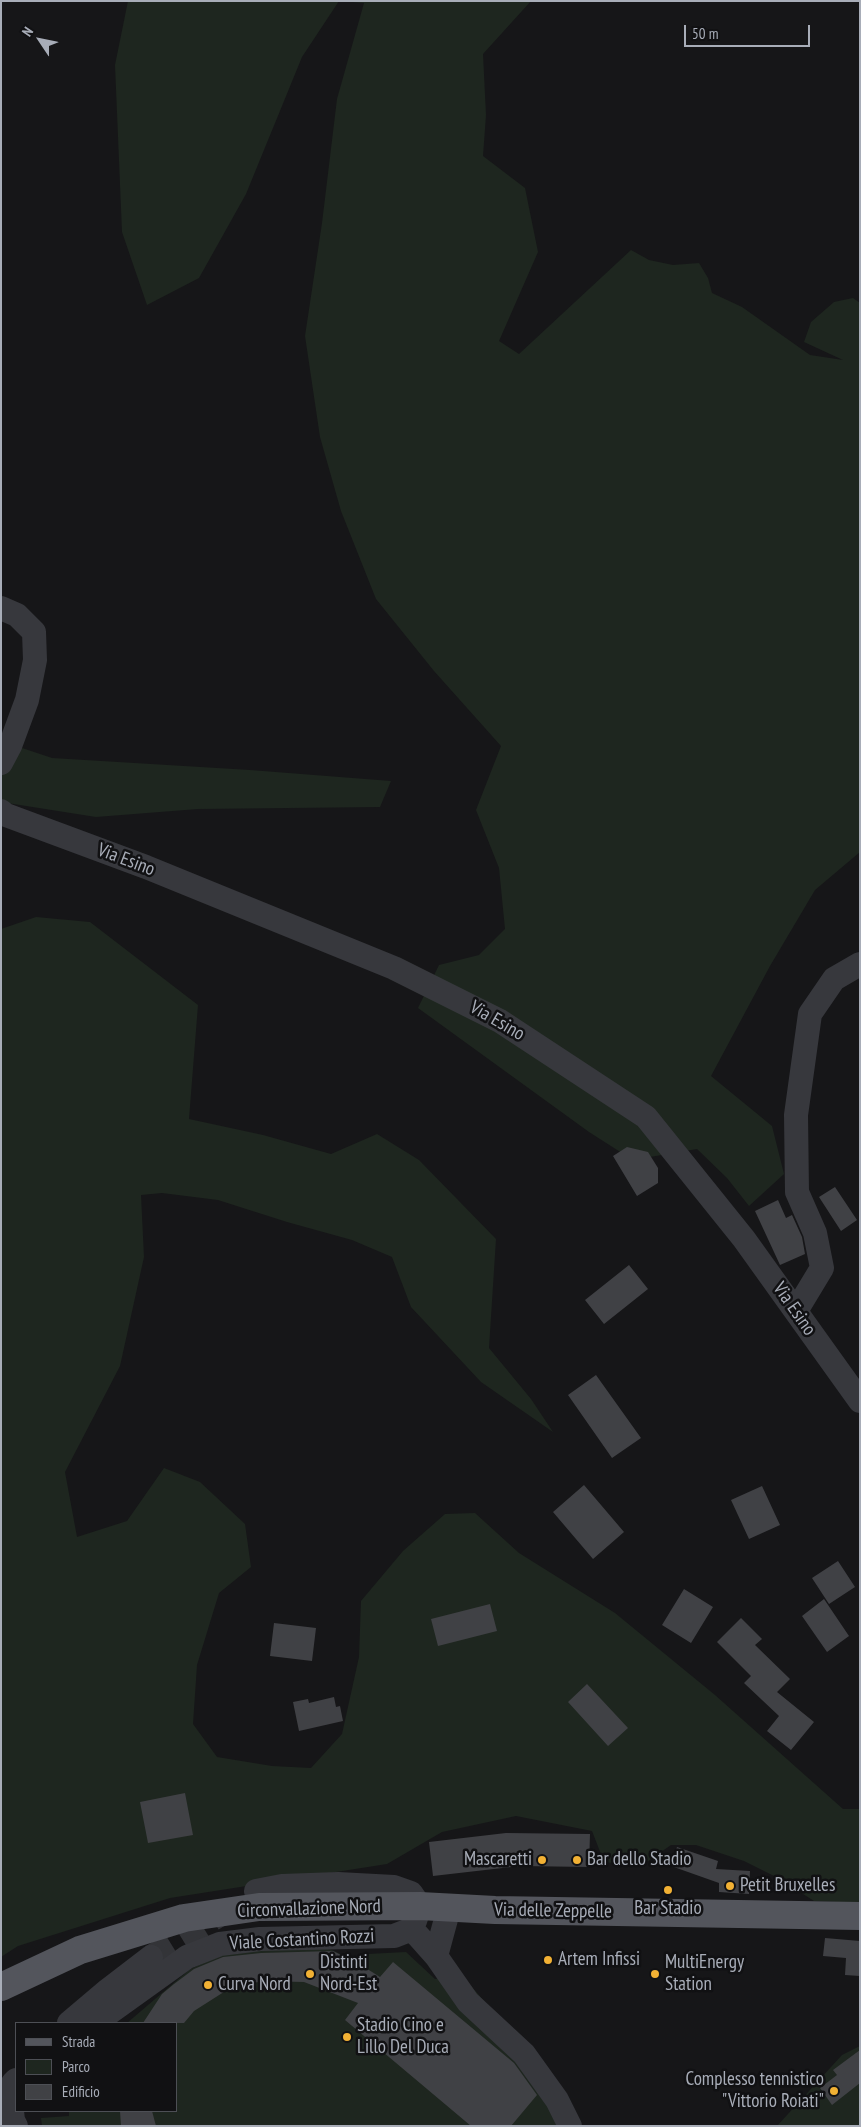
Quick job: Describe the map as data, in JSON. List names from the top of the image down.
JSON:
{
  "streets": {
    "main road": ["Circonvallazione Nord", "Via delle Zeppelle"],
    "street": ["Via Esino", "Viale Costantino Rozzi"]
  },
  "crossings": [
    ["Circonvallazione Nord", "Via delle Zeppelle"],
    ["Circonvallazione Nord", "Viale Costantino Rozzi"],
    ["Via delle Zeppelle", "Viale Costantino Rozzi"]
  ],
  "places": [
    "Mascaretti",
    "Bar dello Stadio",
    "Petit Bruxelles",
    "Bar Stadio",
    "Artem Infissi",
    "Distinti Nord-Est",
    "MultiEnergy Station",
    "Curva Nord",
    "Stadio Cino e Lillo Del Duca",
    "Complesso tennistico \"Vittorio Roiati\""
  ],
  "legend": ["Strada", "Parco", "Edificio"],
  "scale_bar": "50 m",
  "north": "top left"
}
